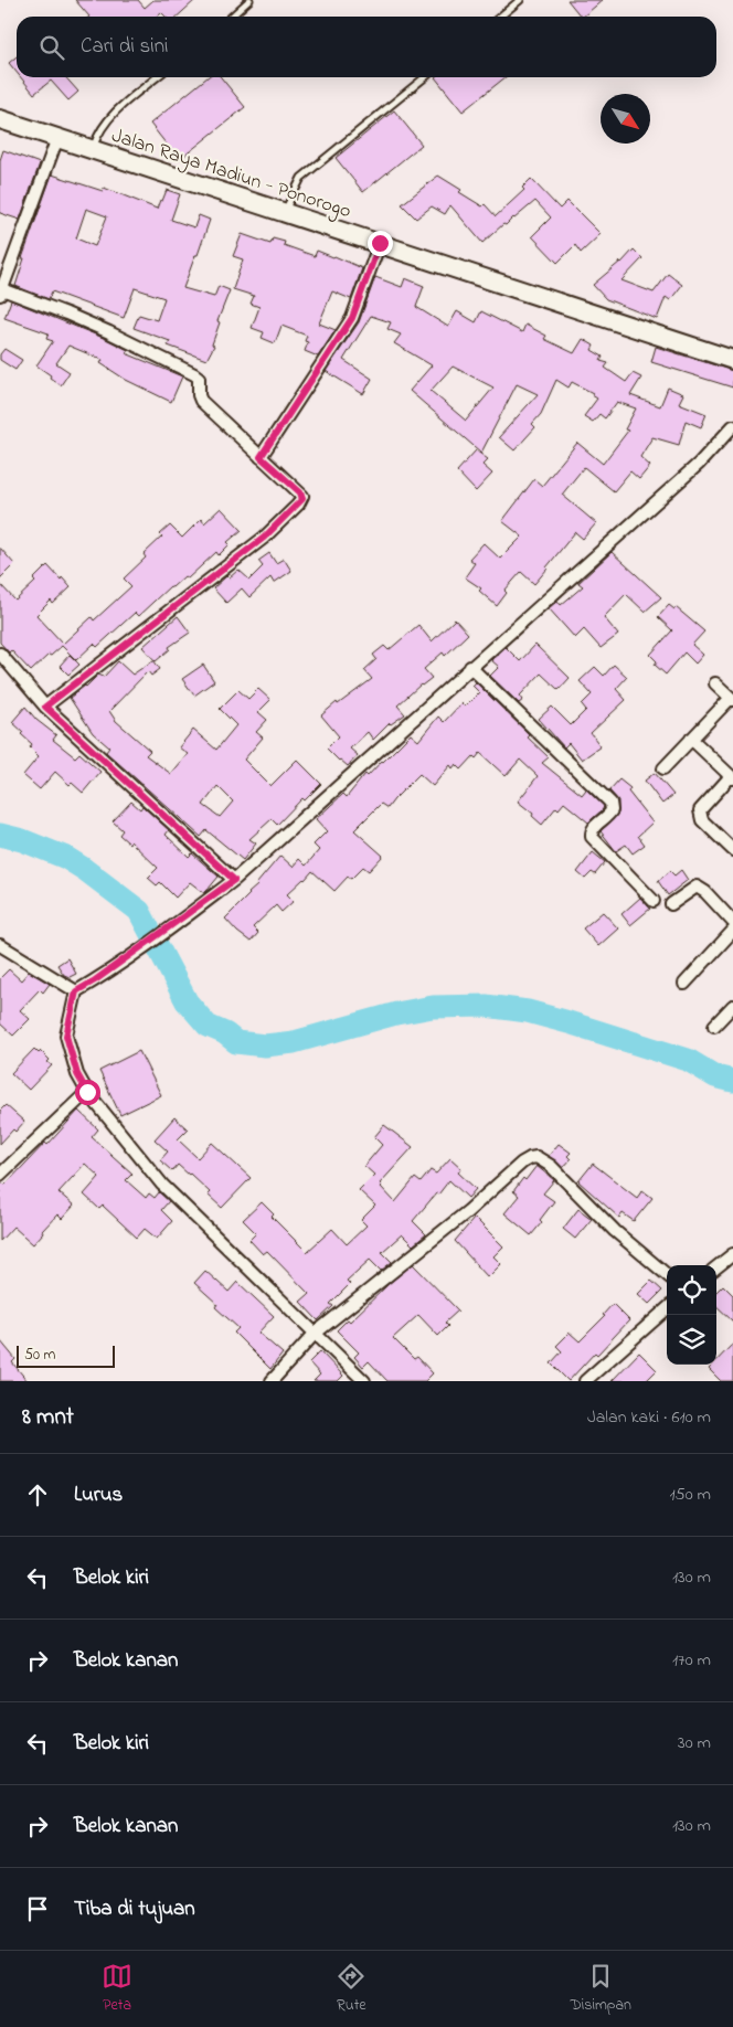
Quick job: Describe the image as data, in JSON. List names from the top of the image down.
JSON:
{
  "streets": {
    "highway": ["Jalan Raya Madiun - Ponorogo"]
  },
  "scale_bar": "50 m",
  "north": "bottom right",
  "page": {
    "search": "Cari di sini",
    "scale": "50 m",
    "heading": ["8 mnt", "Jalan kaki · 610 m"],
    "list": [
      ["Lurus", "150 m"],
      ["Belok kiri", "130 m"],
      ["Belok kanan", "170 m"],
      ["Belok kiri", "30 m"],
      ["Belok kanan", "130 m"],
      "Tiba di tujuan"
    ],
    "nav": ["Peta", "Rute", "Disimpan"]
  }
}
